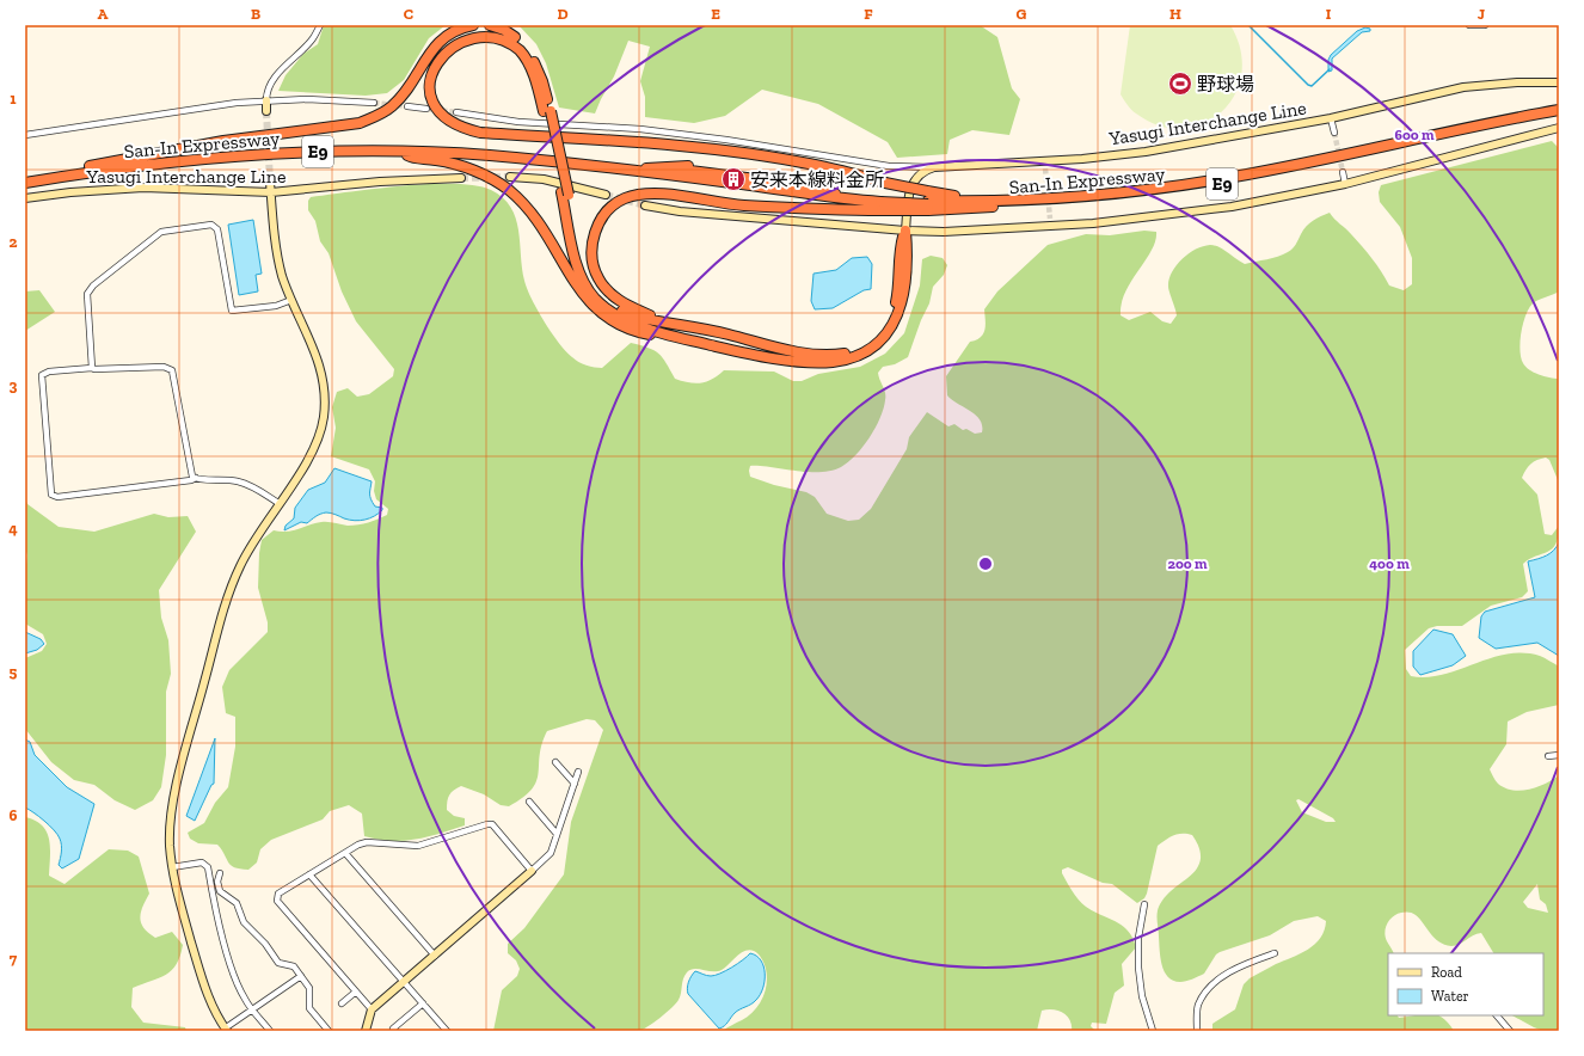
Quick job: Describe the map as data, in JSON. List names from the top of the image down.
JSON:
{
  "streets": {
    "highway": ["San-In Expressway", "E9"],
    "main road": ["Yasugi Interchange Line"]
  },
  "crossings": [
    ["San-In Expressway", "E9"]
  ],
  "places": {
    "sports": ["野球場"],
    "building": ["安来本線料金所"]
  },
  "legend": ["Road", "Water"],
  "grid": {
    "columns": [
      "A",
      "B",
      "C",
      "D",
      "E",
      "F",
      "G",
      "H",
      "I",
      "J"
    ],
    "rows": [
      "1",
      "2",
      "3",
      "4",
      "5",
      "6",
      "7"
    ]
  },
  "rings": ["600 m", "200 m", "400 m"]
}
